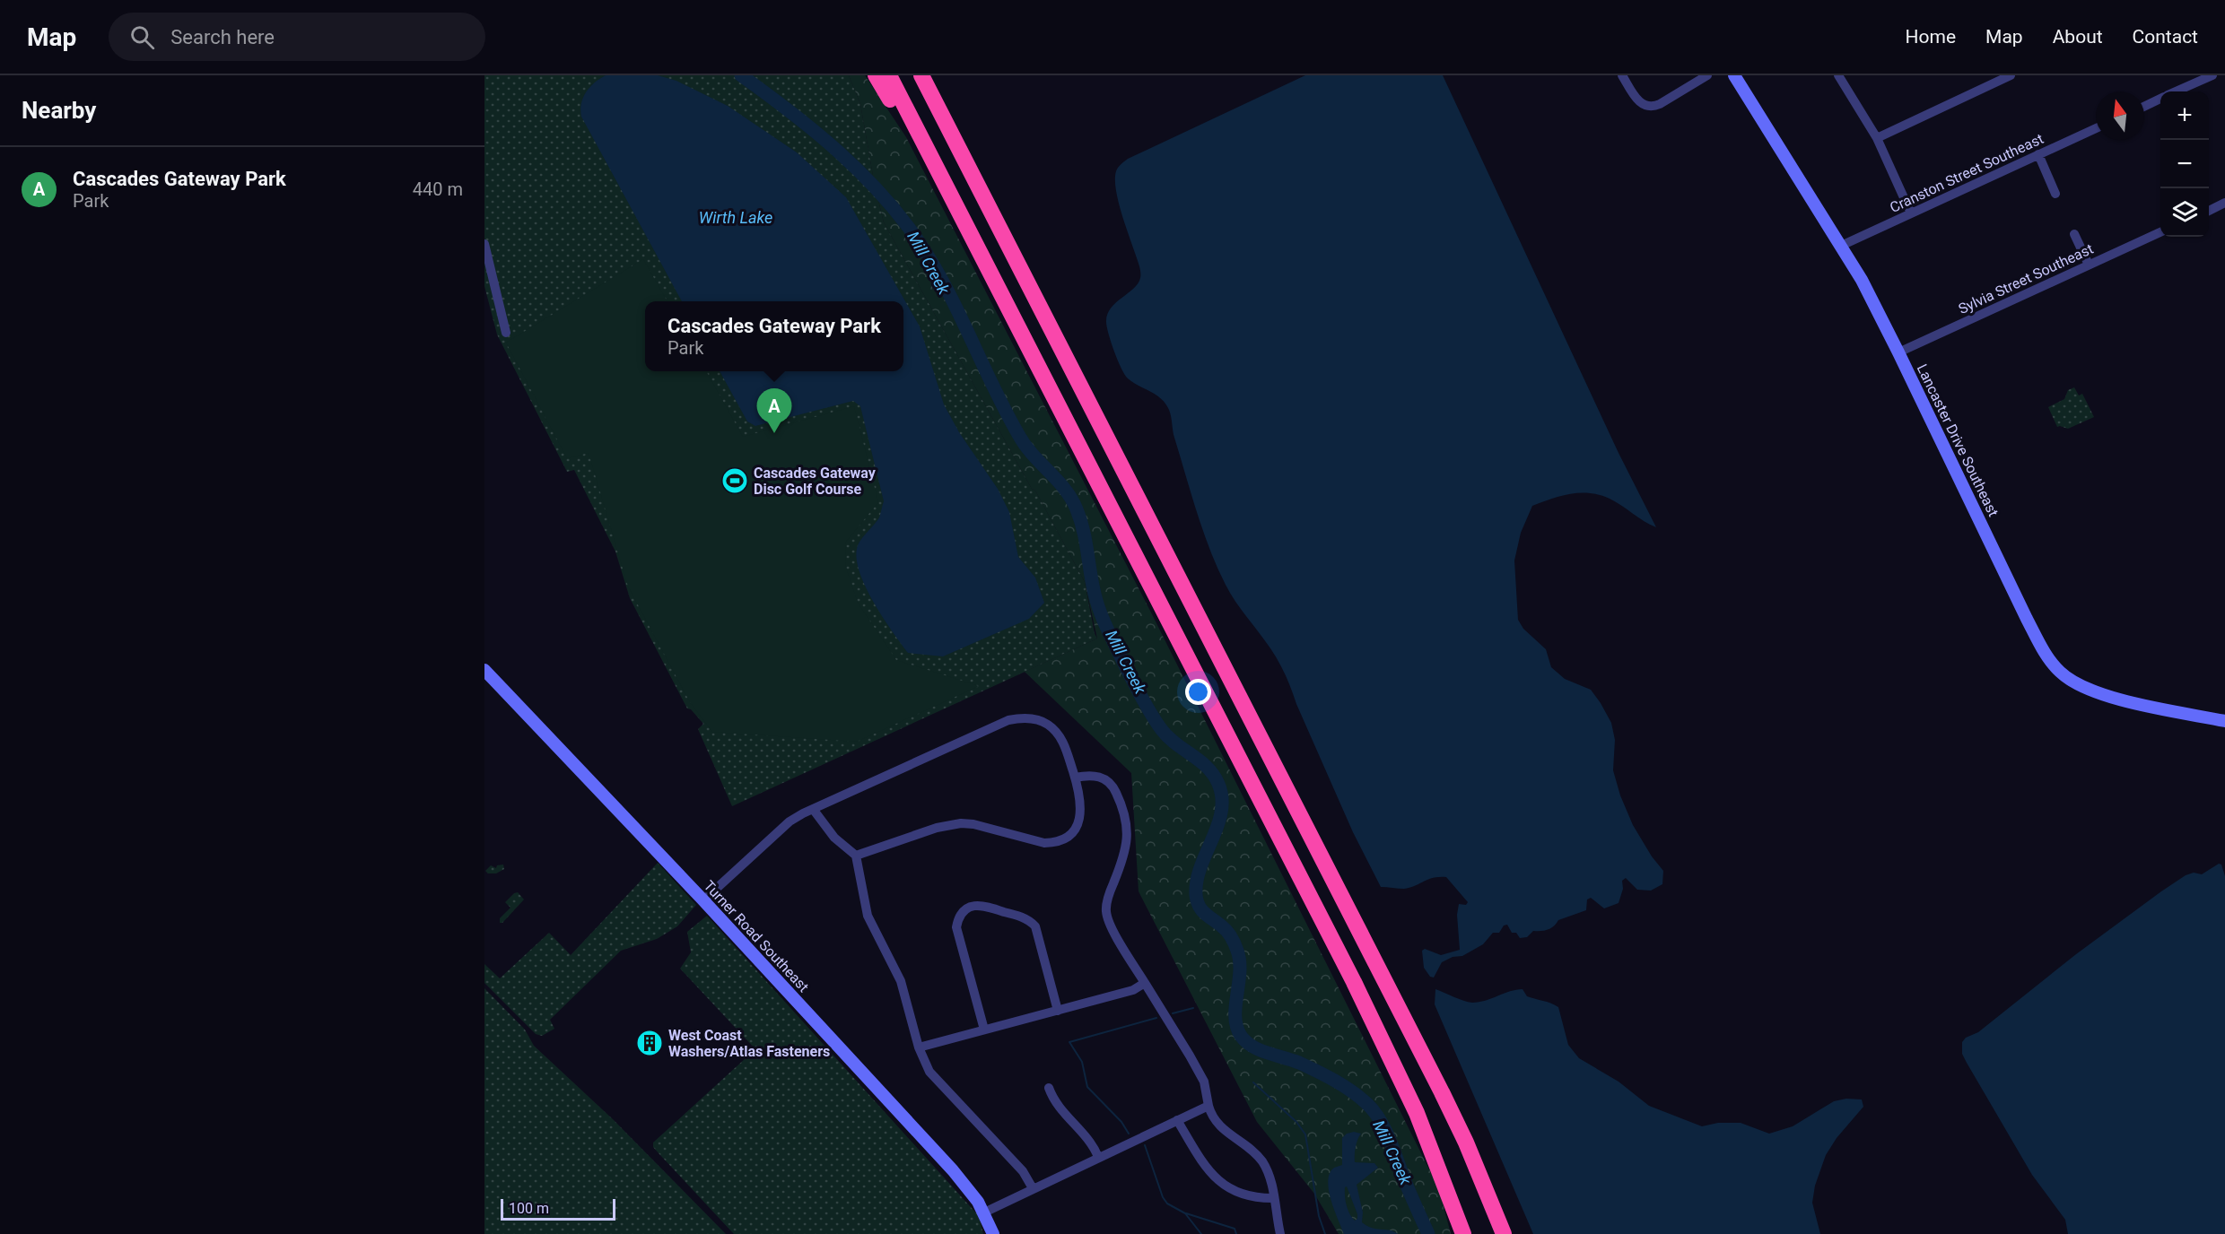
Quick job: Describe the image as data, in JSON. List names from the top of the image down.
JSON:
{
  "streets": {
    "main road": ["Lancaster Drive Southeast", "Turner Road Southeast"],
    "street": ["Cranston Street Southeast", "Sylvia Street Southeast"]
  },
  "crossings": [
    ["Cranston Street Southeast", "Lancaster Drive Southeast"],
    ["Sylvia Street Southeast", "Lancaster Drive Southeast"]
  ],
  "water": ["Wirth Lake", "Mill Creek"],
  "places": {
    "sports": ["Cascades Gateway Disc Golf Course"],
    "building": ["West Coast Washers/Atlas Fasteners"]
  },
  "scale_bar": "100 m",
  "north": "top",
  "page": {
    "header": "Map",
    "search": "Search here",
    "nav": [
      "Home",
      "Map",
      "About",
      "Contact"
    ],
    "heading": "Nearby",
    "map_buttons": ["+", "−"],
    "list": [
      {
        "mark": "A",
        "name": "Cascades Gateway Park",
        "note": "Park",
        "value": "440 m"
      }
    ],
    "popup": ["Cascades Gateway Park", "Park"],
    "pins": "A",
    "scale": "100 m"
  }
}
